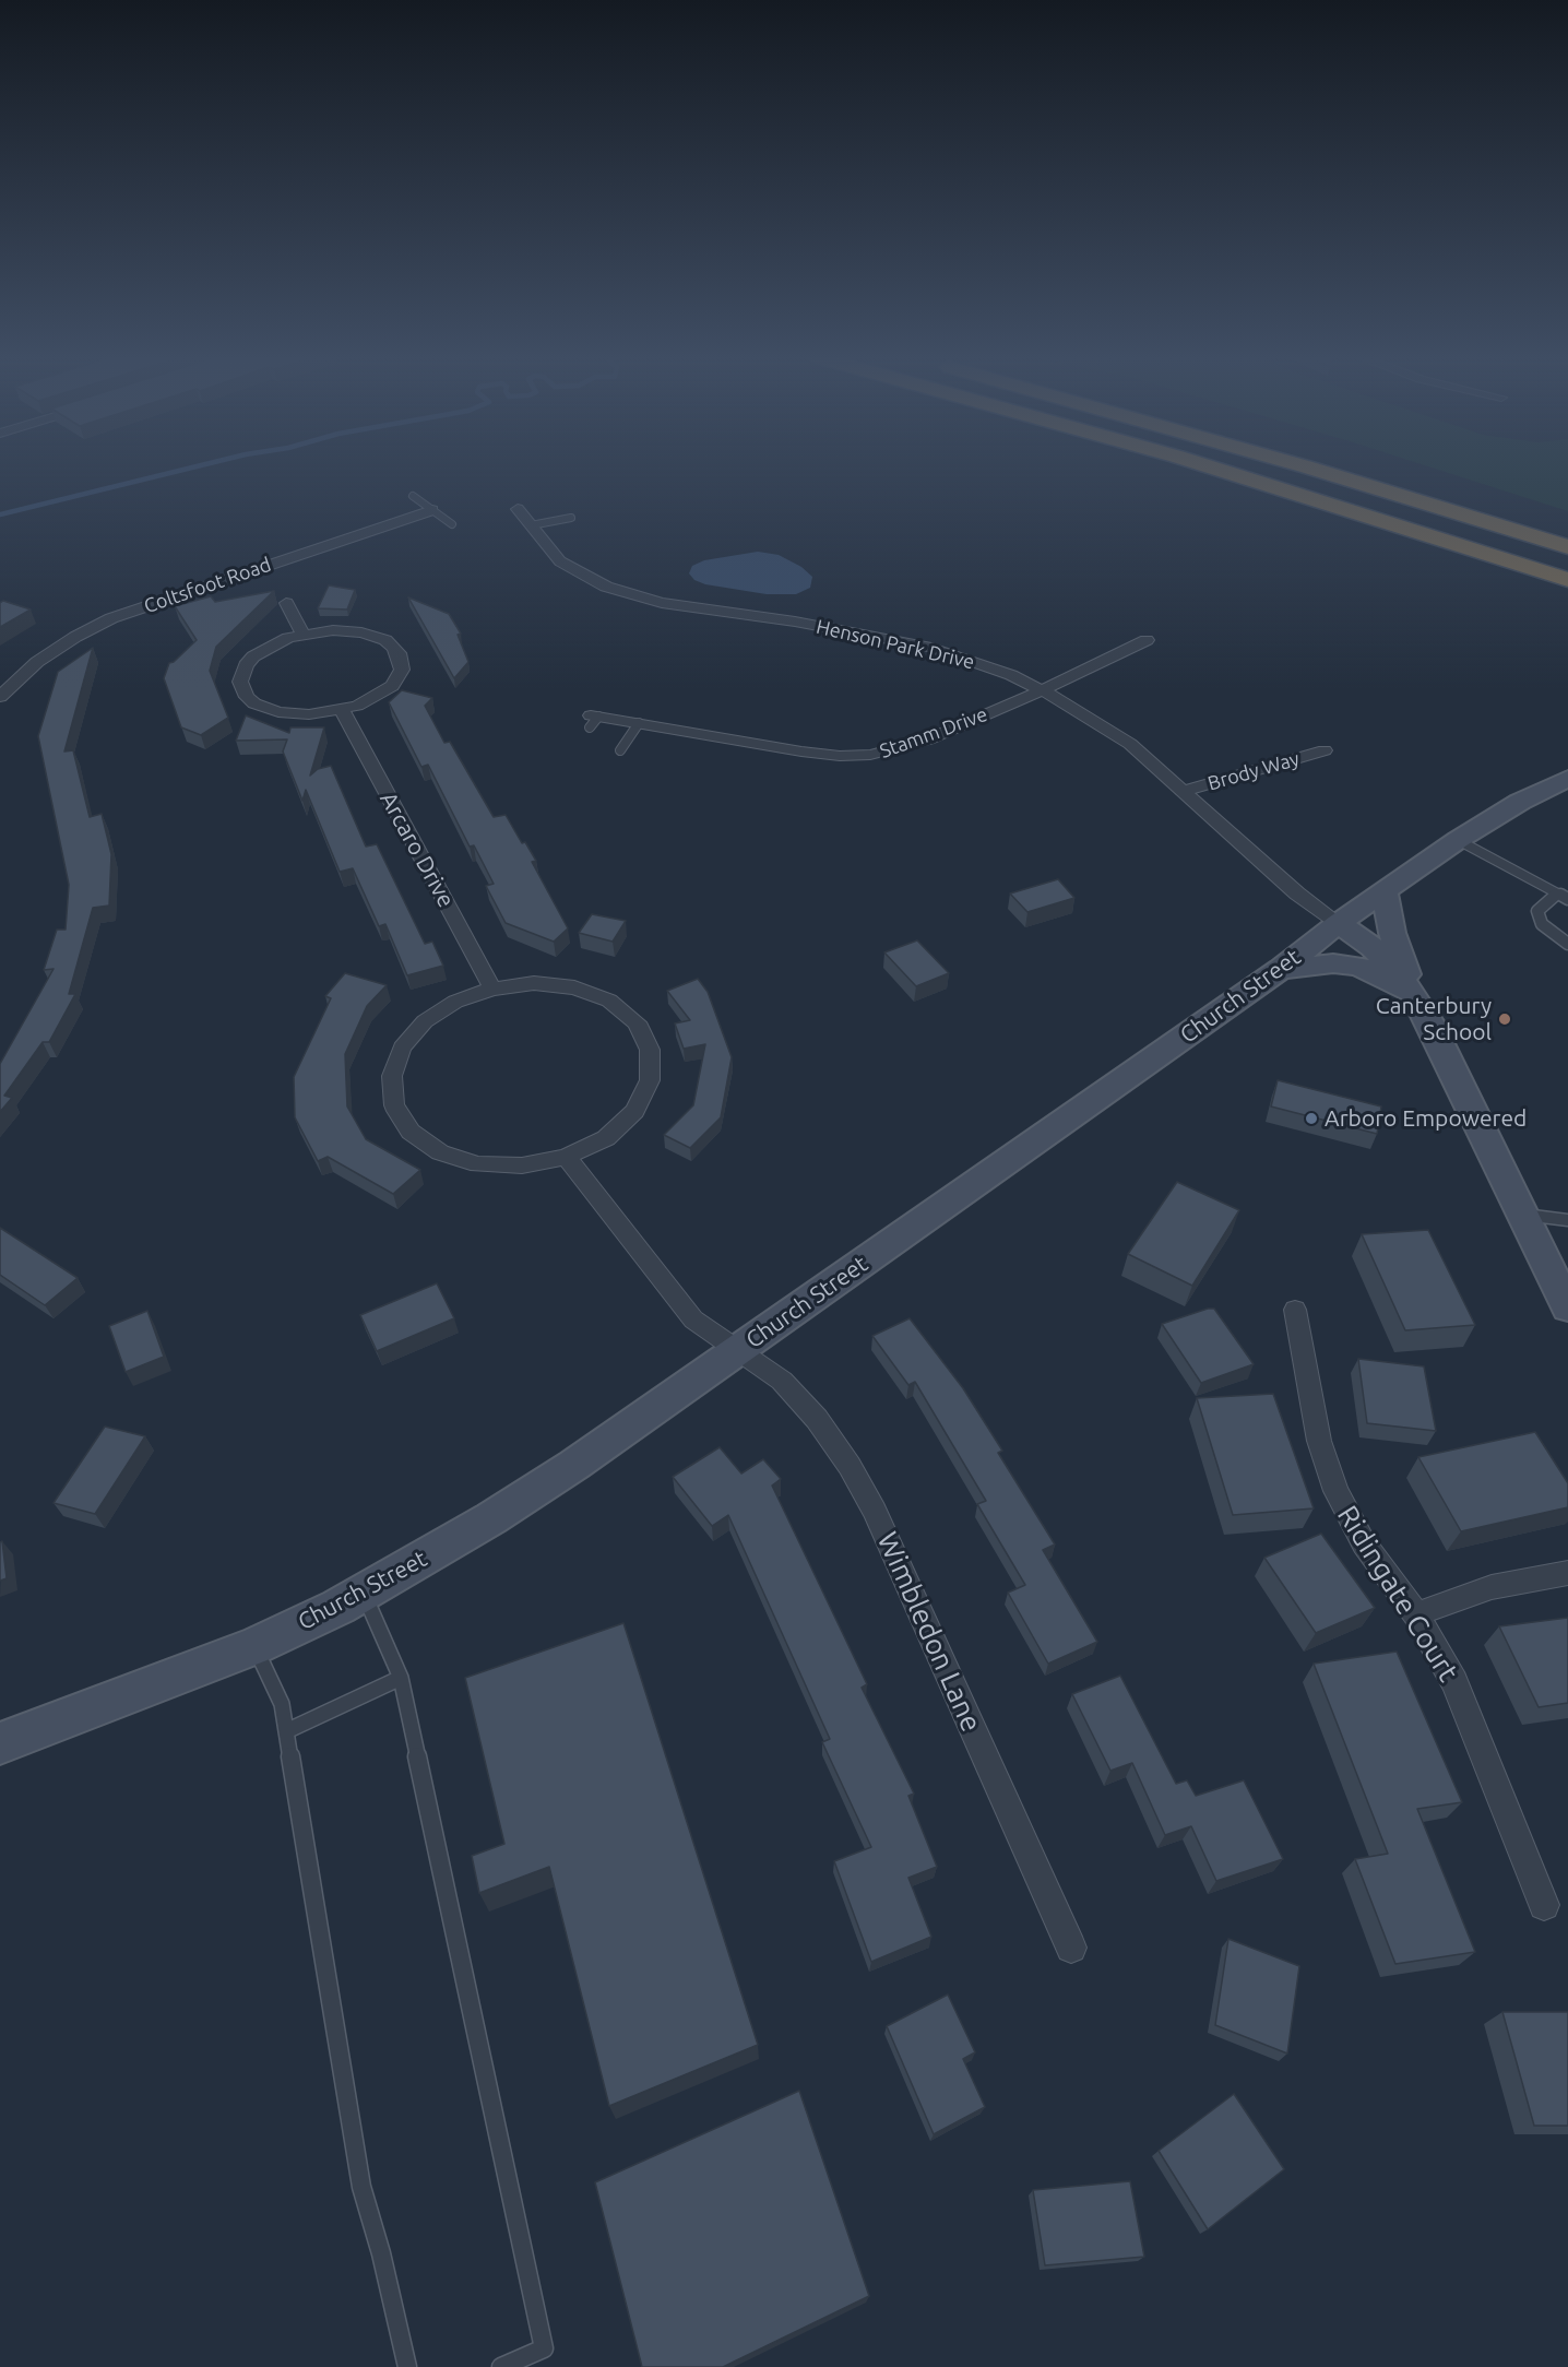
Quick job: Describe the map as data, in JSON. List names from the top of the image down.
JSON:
{
  "streets": {
    "street": [
      "Coltsfoot Road",
      "Henson Park Drive",
      "Stamm Drive",
      "Brody Way",
      "Arcaro Drive",
      "Church Street",
      "Ridingate Court",
      "Wimbledon Lane"
    ]
  },
  "crossings": [
    ["Henson Park Drive", "Stamm Drive"],
    ["Henson Park Drive", "Brody Way"],
    ["Henson Park Drive", "Church Street"],
    ["Church Street", "Wimbledon Lane"]
  ],
  "places": ["Canterbury School", "Arboro Empowered"]
}
